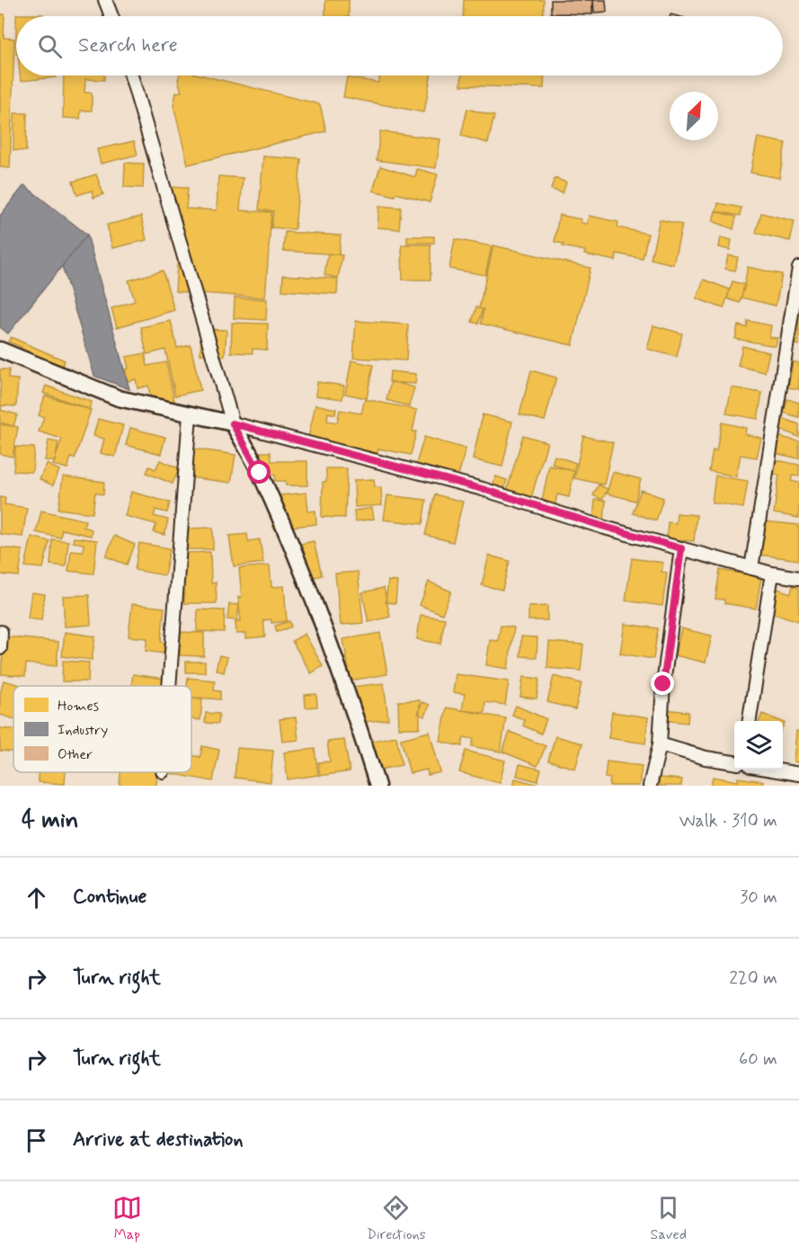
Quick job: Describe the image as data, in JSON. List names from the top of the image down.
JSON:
{
  "legend": ["Homes", "Industry", "Other"],
  "north": "top right",
  "page": {
    "search": "Search here",
    "heading": ["4 min", "Walk · 310 m"],
    "list": [
      ["Continue", "30 m"],
      ["Turn right", "220 m"],
      ["Turn right", "60 m"],
      "Arrive at destination"
    ],
    "nav": ["Map", "Directions", "Saved"]
  }
}
